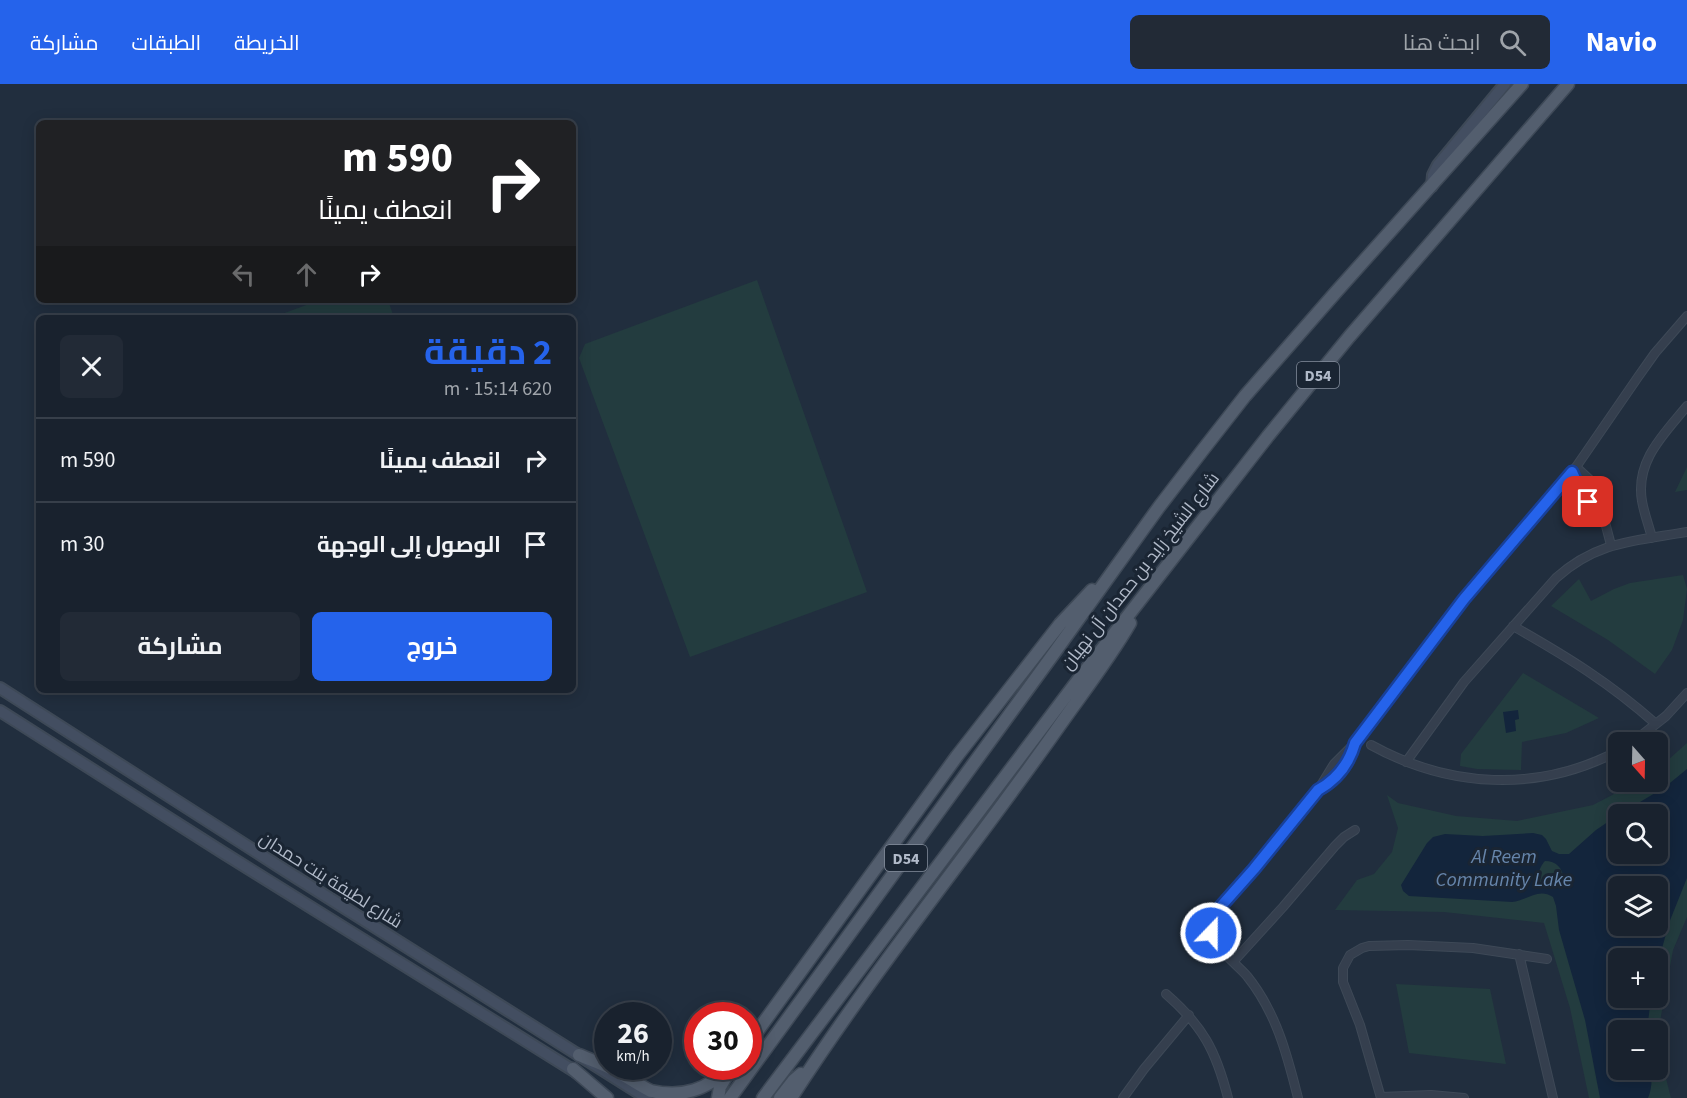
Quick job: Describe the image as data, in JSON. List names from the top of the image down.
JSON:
{
  "streets": {
    "main road": ["D54", "شارع الشيخ زايد بن حمدان آل نهيان", "شارع لطيفة بنت حمدان"]
  },
  "water": ["Al Reem Community Lake"],
  "north": "bottom",
  "page": {
    "header": "Navio",
    "search": "ابحث هنا",
    "nav": ["الخريطة", "الطبقات", "مشاركة"],
    "turn": ["590 m", "انعطف يمينًا"],
    "heading": ["2 دقيقة", "620 m · 15:14"],
    "list": [
      {
        "name": "انعطف يمينًا",
        "value": "590 m"
      },
      {
        "name": "الوصول إلى الوجهة",
        "value": "30 m"
      }
    ],
    "buttons": ["خروج", "مشاركة"],
    "map_buttons": ["+", "−"],
    "speed": "26 km/h",
    "limit": "30"
  }
}
